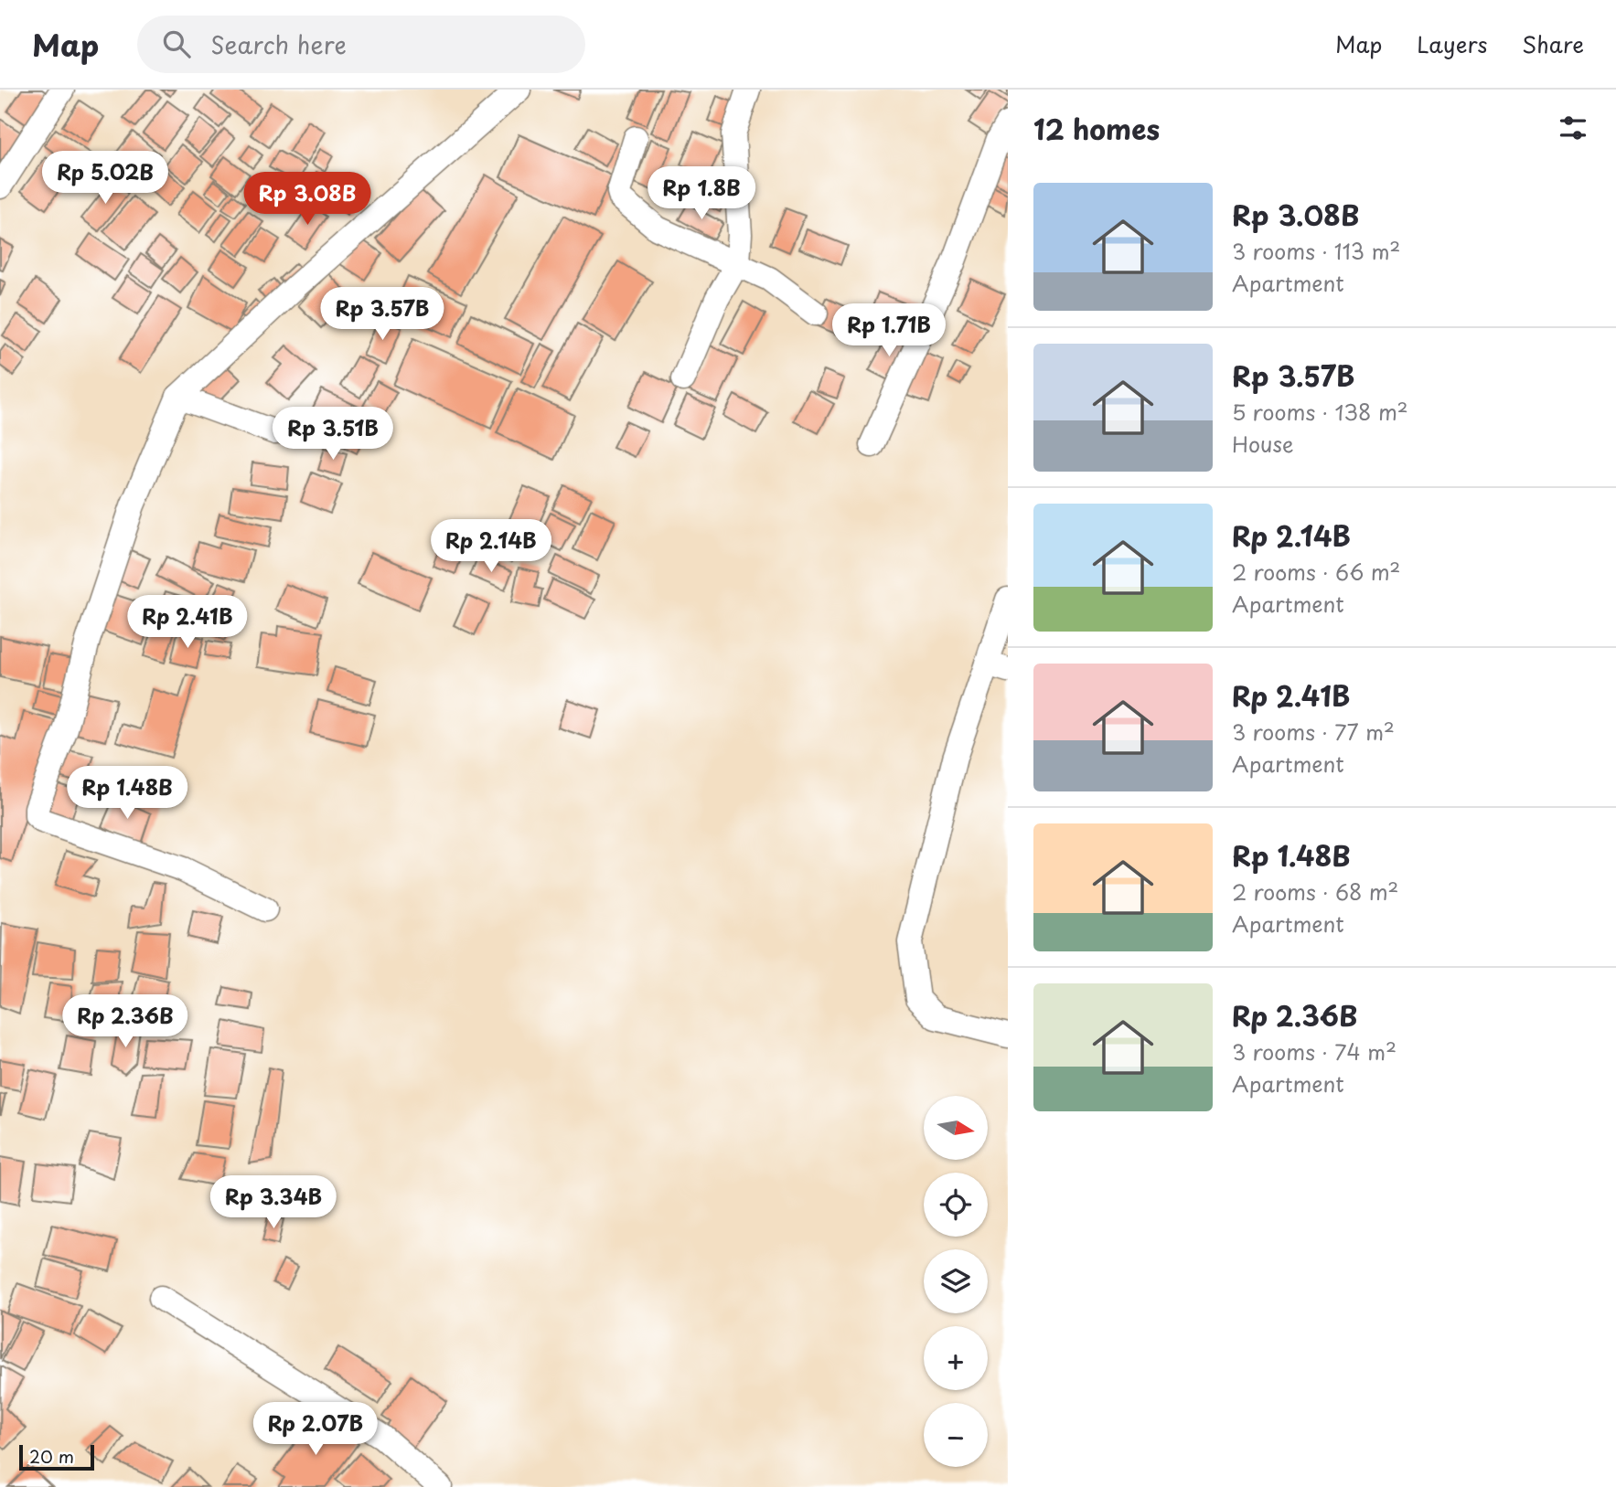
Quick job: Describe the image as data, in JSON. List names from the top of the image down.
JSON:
{
  "scale_bar": "20 m",
  "north": "right",
  "page": {
    "header": "Map",
    "search": "Search here",
    "nav": ["Map", "Layers", "Share"],
    "heading": "12 homes",
    "price": [
      "Rp 5.02B",
      "Rp 1.8B",
      "Rp 3.08B",
      "Rp 3.57B",
      "Rp 1.71B",
      "Rp 3.51B",
      "Rp 2.14B",
      "Rp 2.41B",
      "Rp 1.48B",
      "Rp 2.36B",
      "Rp 3.34B",
      "Rp 2.07B"
    ],
    "list": [
      {
        "name": "Rp 3.08B",
        "note": "3 rooms · 113 m² · Apartment"
      },
      {
        "name": "Rp 3.57B",
        "note": "5 rooms · 138 m² · House"
      },
      {
        "name": "Rp 2.14B",
        "note": "2 rooms · 66 m² · Apartment"
      },
      {
        "name": "Rp 2.41B",
        "note": "3 rooms · 77 m² · Apartment"
      },
      {
        "name": "Rp 1.48B",
        "note": "2 rooms · 68 m² · Apartment"
      },
      {
        "name": "Rp 2.36B",
        "note": "3 rooms · 74 m² · Apartment"
      }
    ],
    "map_buttons": ["+", "−"],
    "scale": "20 m"
  }
}
